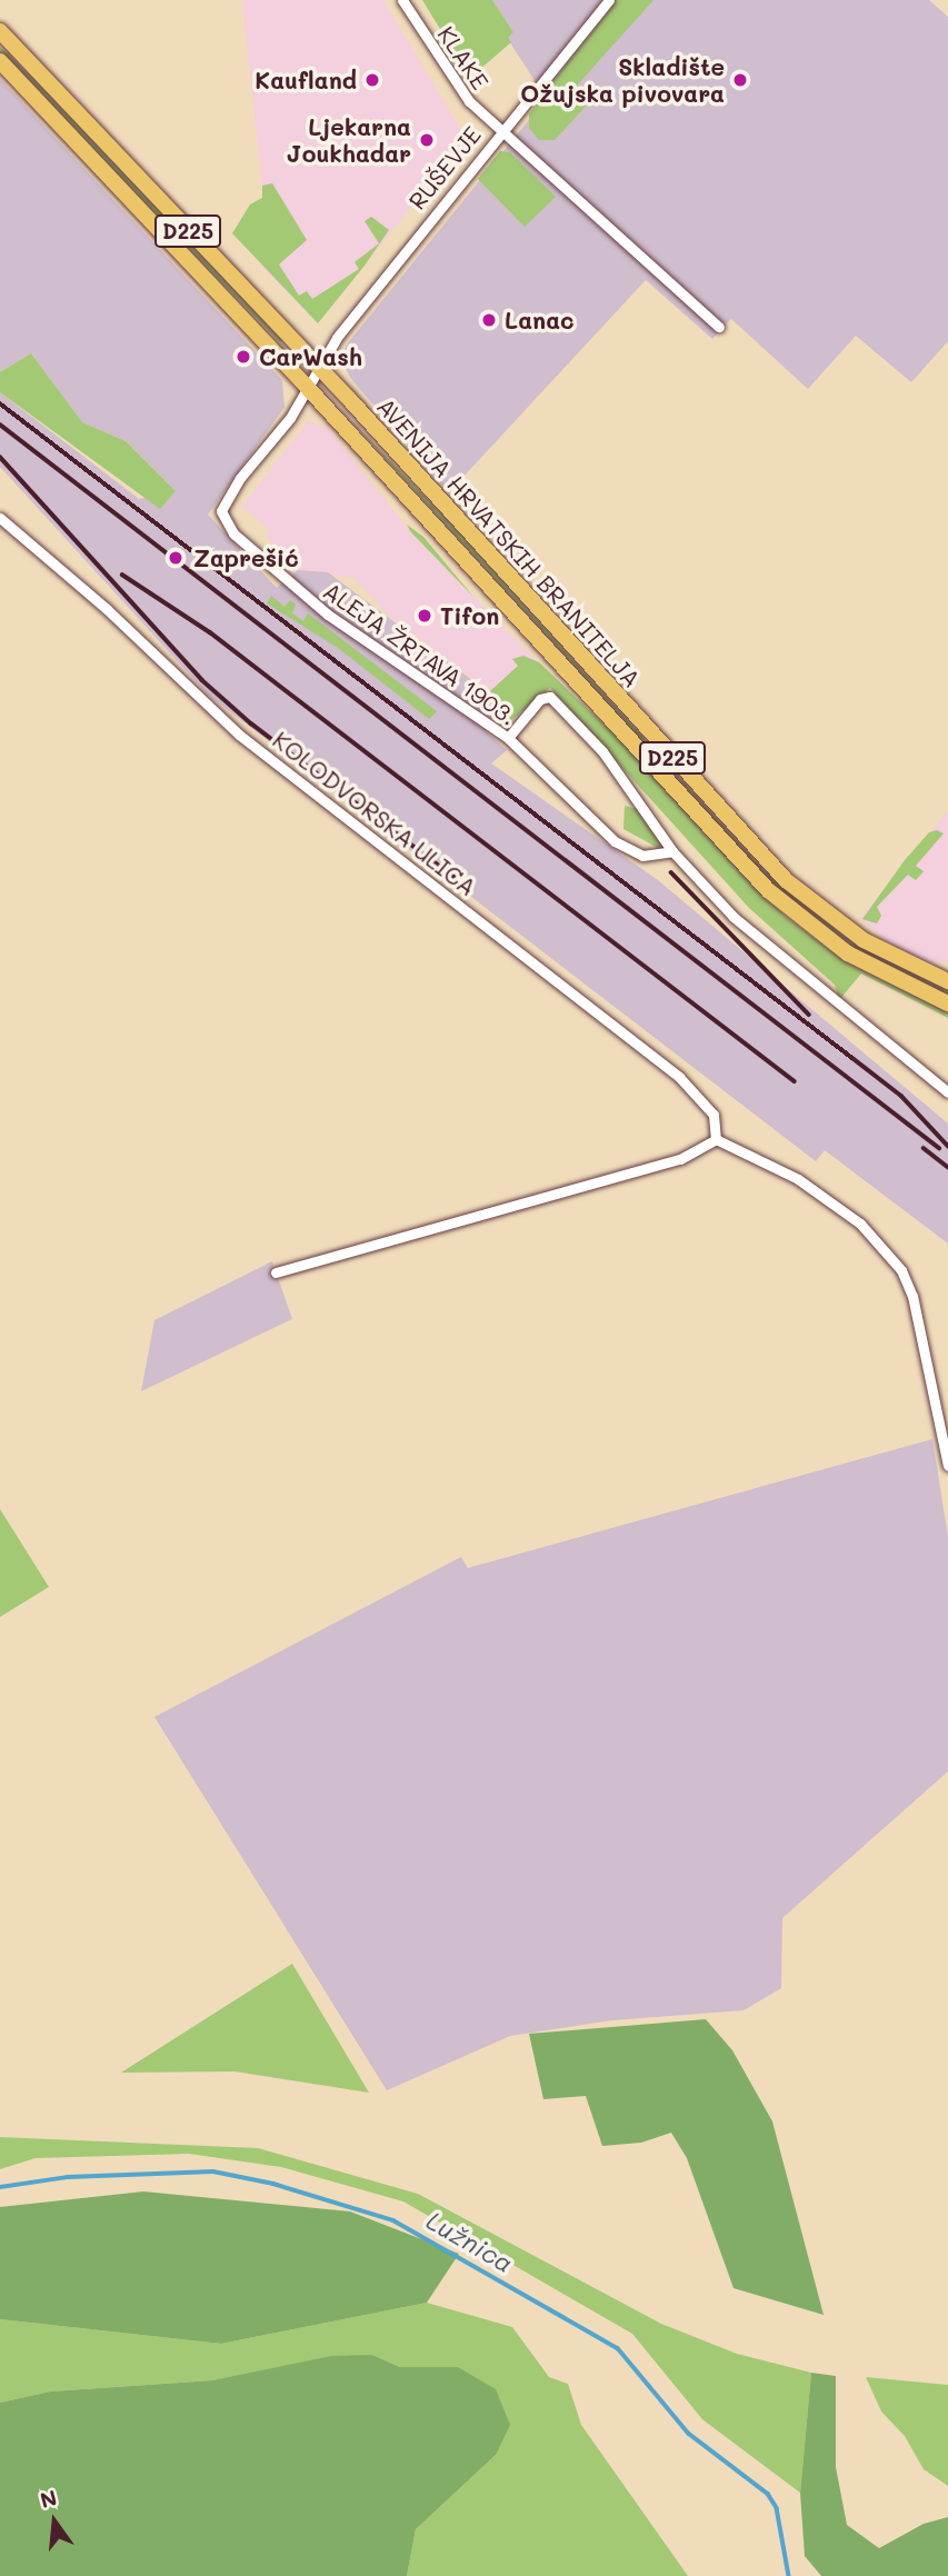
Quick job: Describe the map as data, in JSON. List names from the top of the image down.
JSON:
{
  "streets": {
    "main road": ["D225", "AVENIJA HRVATSKIH BRANITELJA"],
    "street": [
      "KLAKE",
      "RUŠEVJE",
      "ALEJA ŽRTAVA 1903.",
      "KOLODVORSKA ULICA"
    ]
  },
  "crossings": [
    ["KLAKE", "RUŠEVJE"],
    ["RUŠEVJE", "AVENIJA HRVATSKIH BRANITELJA"],
    ["RUŠEVJE", "ALEJA ŽRTAVA 1903."],
    ["AVENIJA HRVATSKIH BRANITELJA", "ALEJA ŽRTAVA 1903."]
  ],
  "water": ["Lužnica"],
  "places": [
    "Kaufland",
    "Skladište Ožujska pivovara",
    "Ljekarna Joukhadar",
    "Lanac",
    "CarWash",
    "Zaprešić",
    "Tifon"
  ],
  "north": "top"
}
